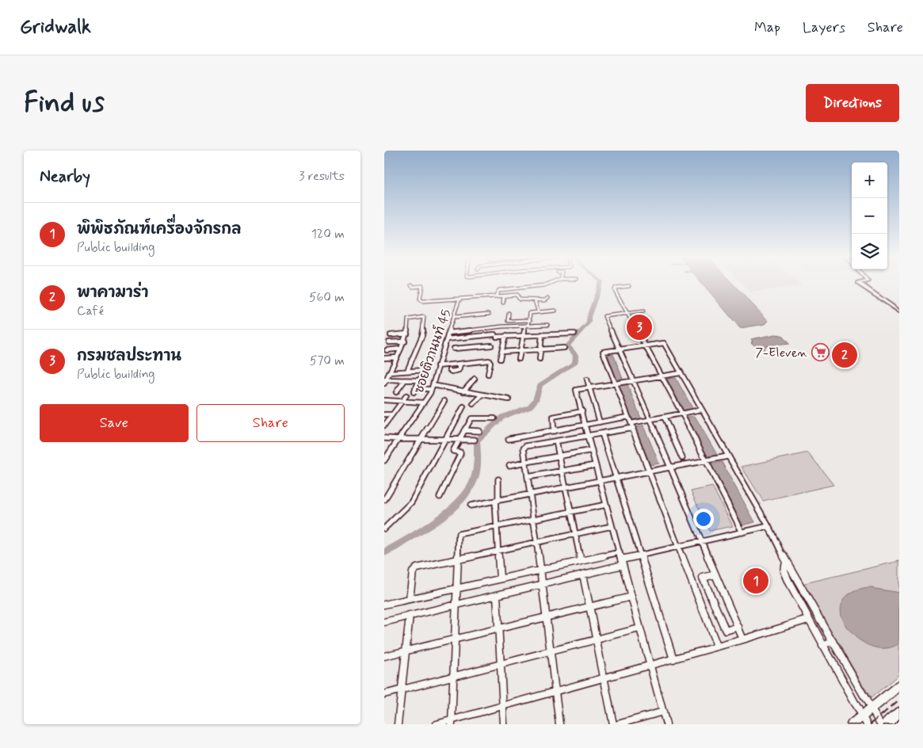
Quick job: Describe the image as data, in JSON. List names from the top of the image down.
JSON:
{
  "streets": {
    "street": ["ซอยติวานนท์ 45"]
  },
  "places": {
    "supermarket": ["7-Eleven"]
  },
  "page": {
    "header": "Gridwalk",
    "nav": ["Map", "Layers", "Share"],
    "buttons": [
      "Directions",
      ["Save", "Share"]
    ],
    "title": "Find us",
    "heading": ["Nearby", "3 results"],
    "map_buttons": ["+", "−"],
    "list": [
      {
        "mark": "1",
        "name": "พิพิธภัณฑ์เครื่องจักรกล",
        "note": "Public building",
        "value": "120 m"
      },
      {
        "mark": "2",
        "name": "พาคามาร่า",
        "note": "Café",
        "value": "560 m"
      },
      {
        "mark": "3",
        "name": "กรมชลประทาน",
        "note": "Public building",
        "value": "570 m"
      }
    ],
    "pins": ["3", "2", "1"]
  }
}
